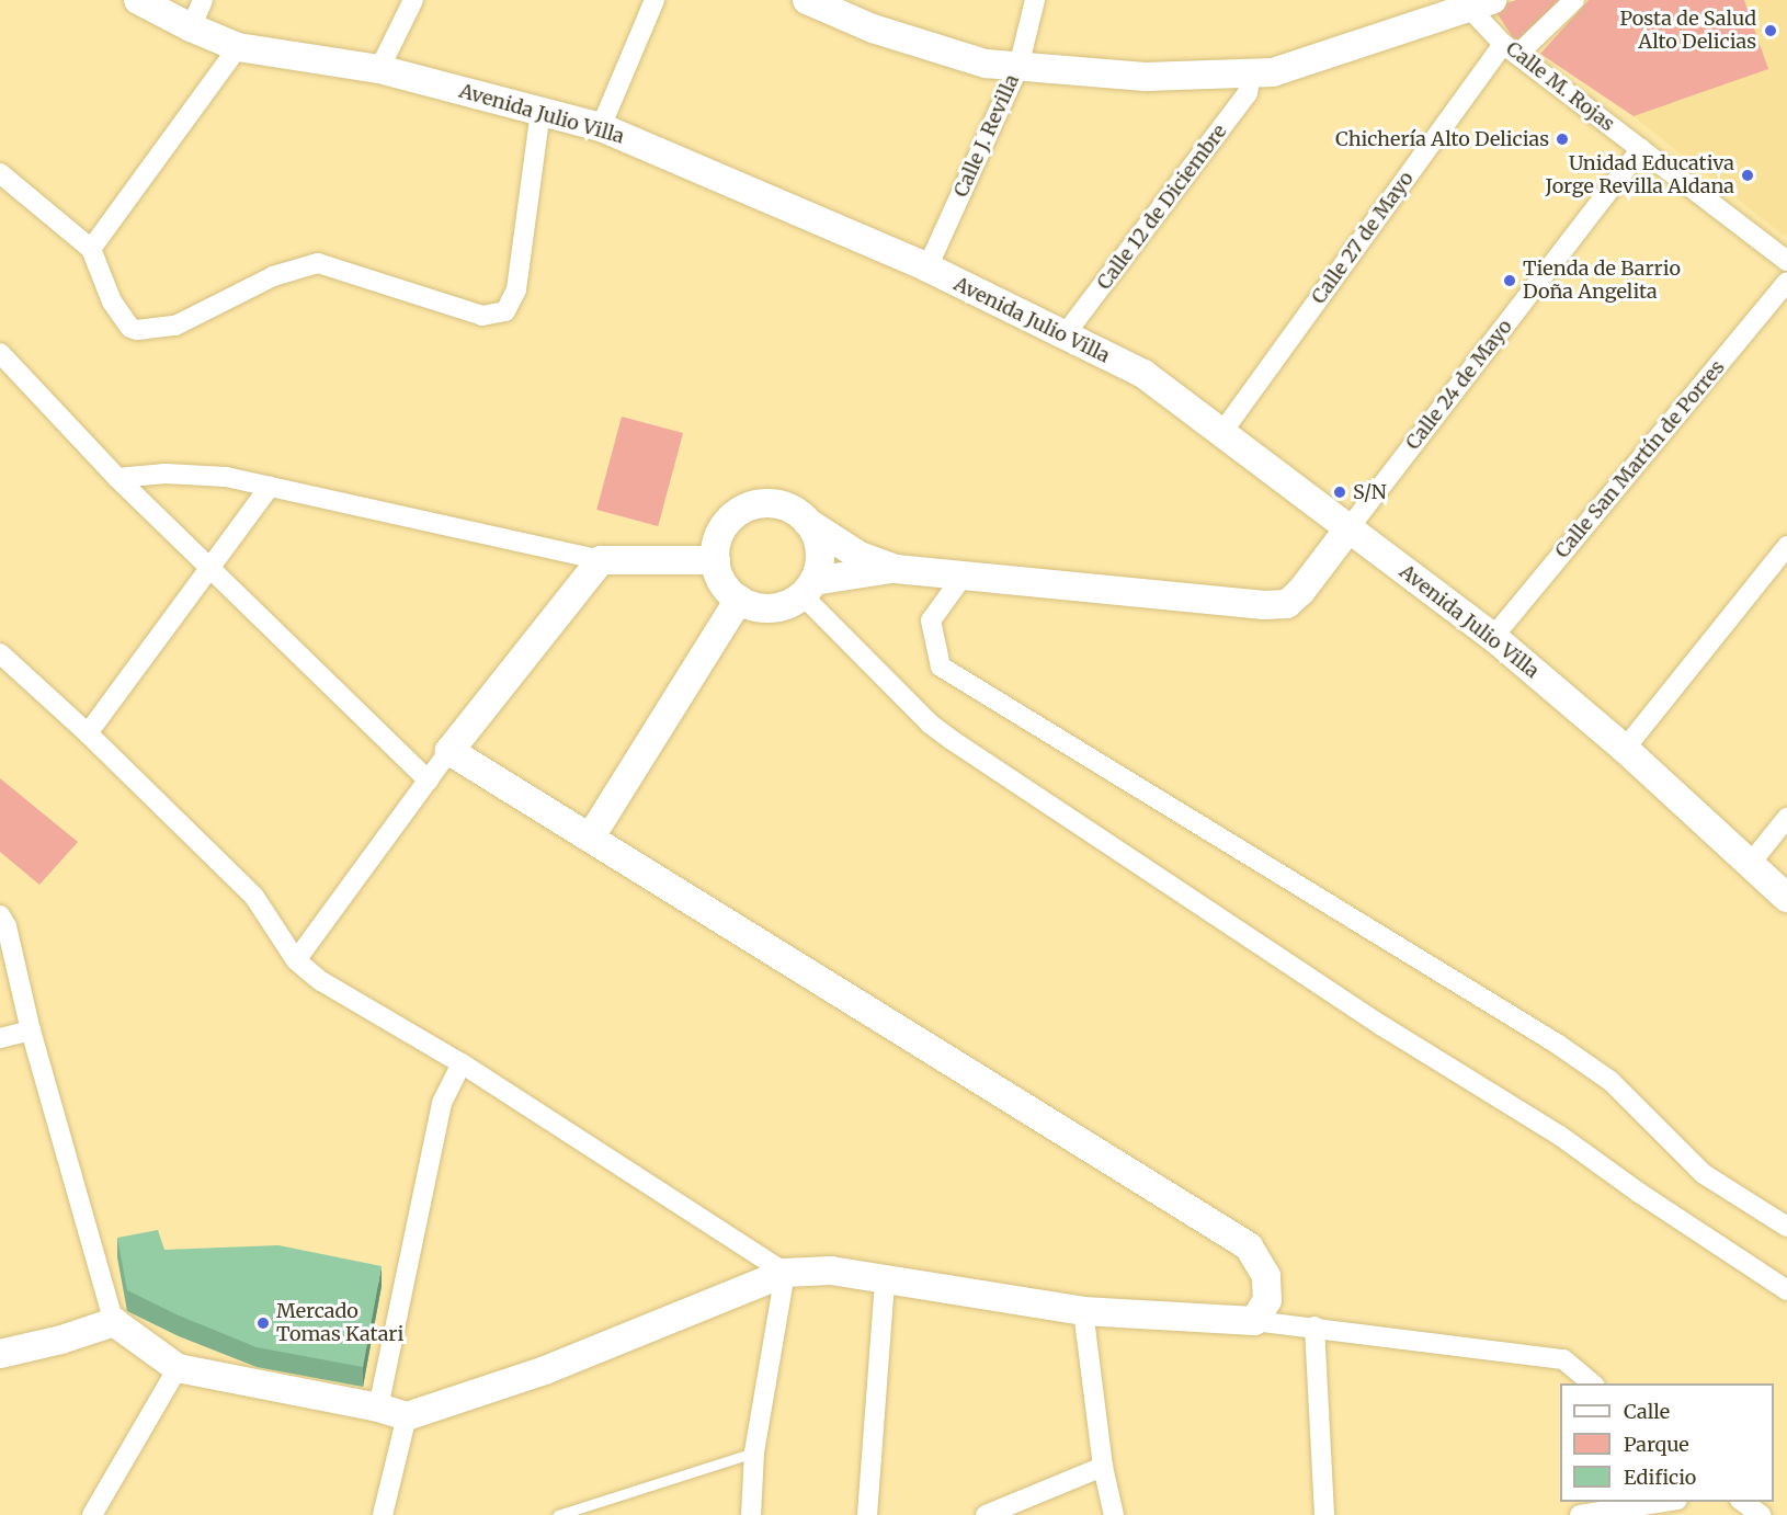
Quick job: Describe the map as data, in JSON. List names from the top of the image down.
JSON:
{
  "streets": {
    "street": [
      "Calle M. Rojas",
      "Avenida Julio Villa",
      "Calle J. Revilla",
      "Calle 12 de Diciembre",
      "Calle 27 de Mayo",
      "Calle 24 de Mayo",
      "Calle San Martín de Porres"
    ]
  },
  "crossings": [
    ["Calle M. Rojas", "Calle 27 de Mayo"],
    ["Calle M. Rojas", "Calle 24 de Mayo"],
    ["Avenida Julio Villa", "Calle J. Revilla"],
    ["Avenida Julio Villa", "Calle 12 de Diciembre"],
    ["Avenida Julio Villa", "Calle 27 de Mayo"],
    ["Avenida Julio Villa", "Calle 24 de Mayo"],
    ["Avenida Julio Villa", "Calle San Martín de Porres"]
  ],
  "places": [
    "Posta de Salud Alto Delicias",
    "Chichería Alto Delicias",
    "Unidad Educativa Jorge Revilla Aldana",
    "Tienda de Barrio Doña Angelita",
    "S/N",
    "Mercado Tomas Katari"
  ],
  "legend": ["Calle", "Parque", "Edificio"]
}
